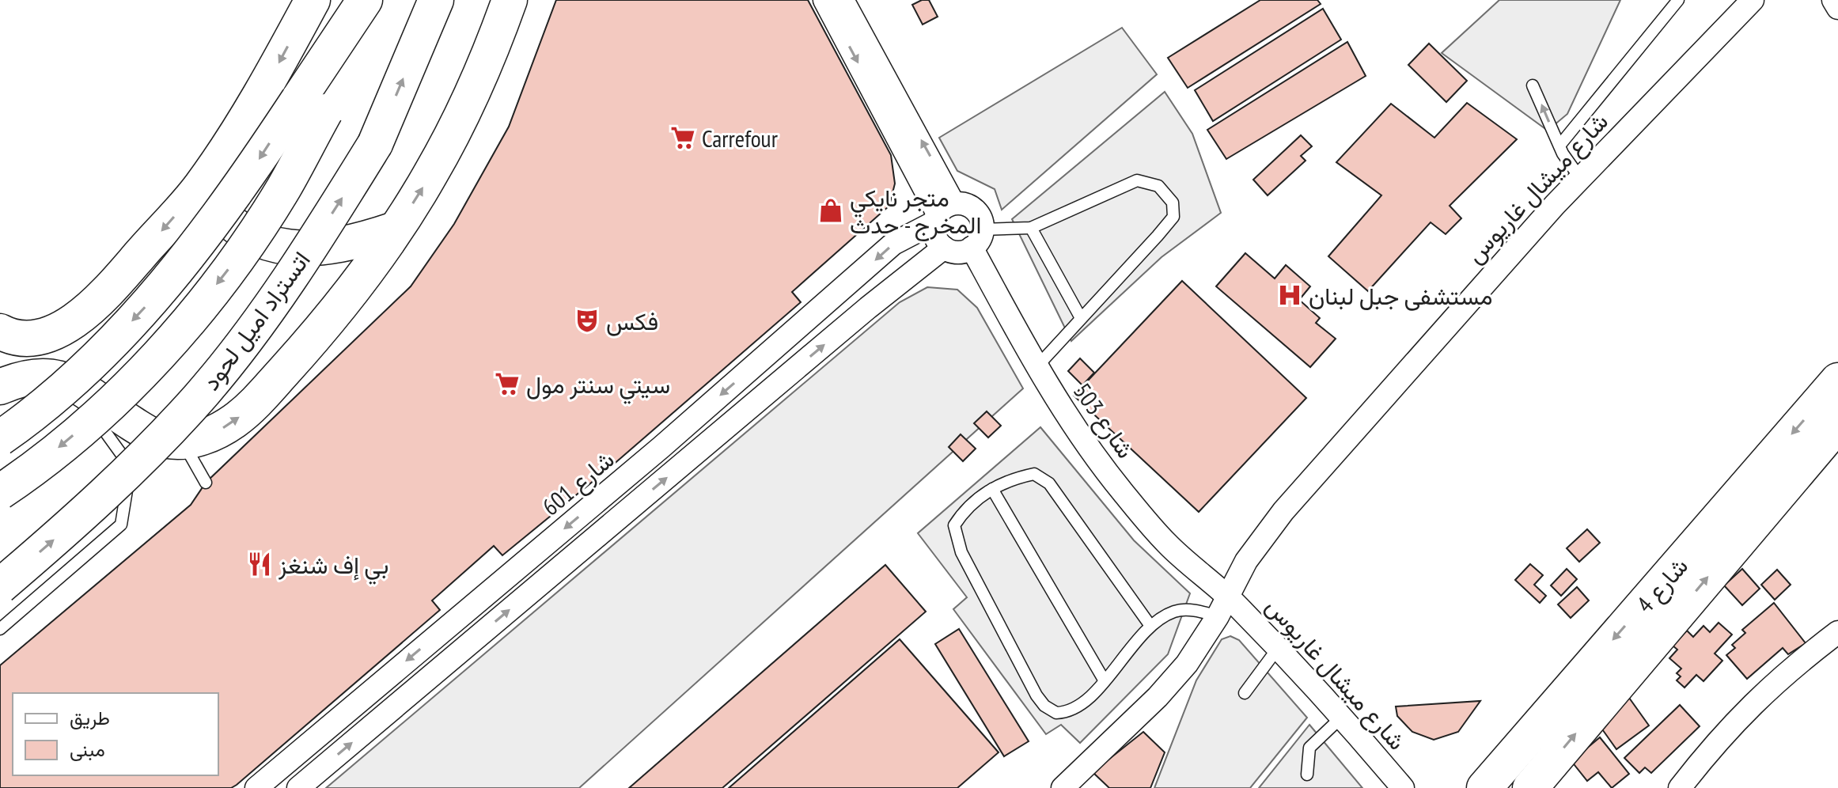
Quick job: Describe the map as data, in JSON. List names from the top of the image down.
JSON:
{
  "streets": {
    "highway": ["اتستراد اميل لحود", "شارع 4"],
    "street": ["شارع ميشال غاريوس", "شارع 503", "شارع 601"]
  },
  "crossings": [
    ["شارع ميشال غاريوس", "شارع 503"],
    ["شارع 503", "شارع 601"]
  ],
  "places": {
    "supermarket": ["Carrefour", "سيتي سنتر مول"],
    "shop": ["متجر نايكي المخرج - حدث"],
    "hospital": ["مستشفى جبل لبنان"],
    "theatre": ["فكس"],
    "restaurant": ["بي إف شنغز"]
  },
  "legend": ["طريق", "مبنى"]
}
